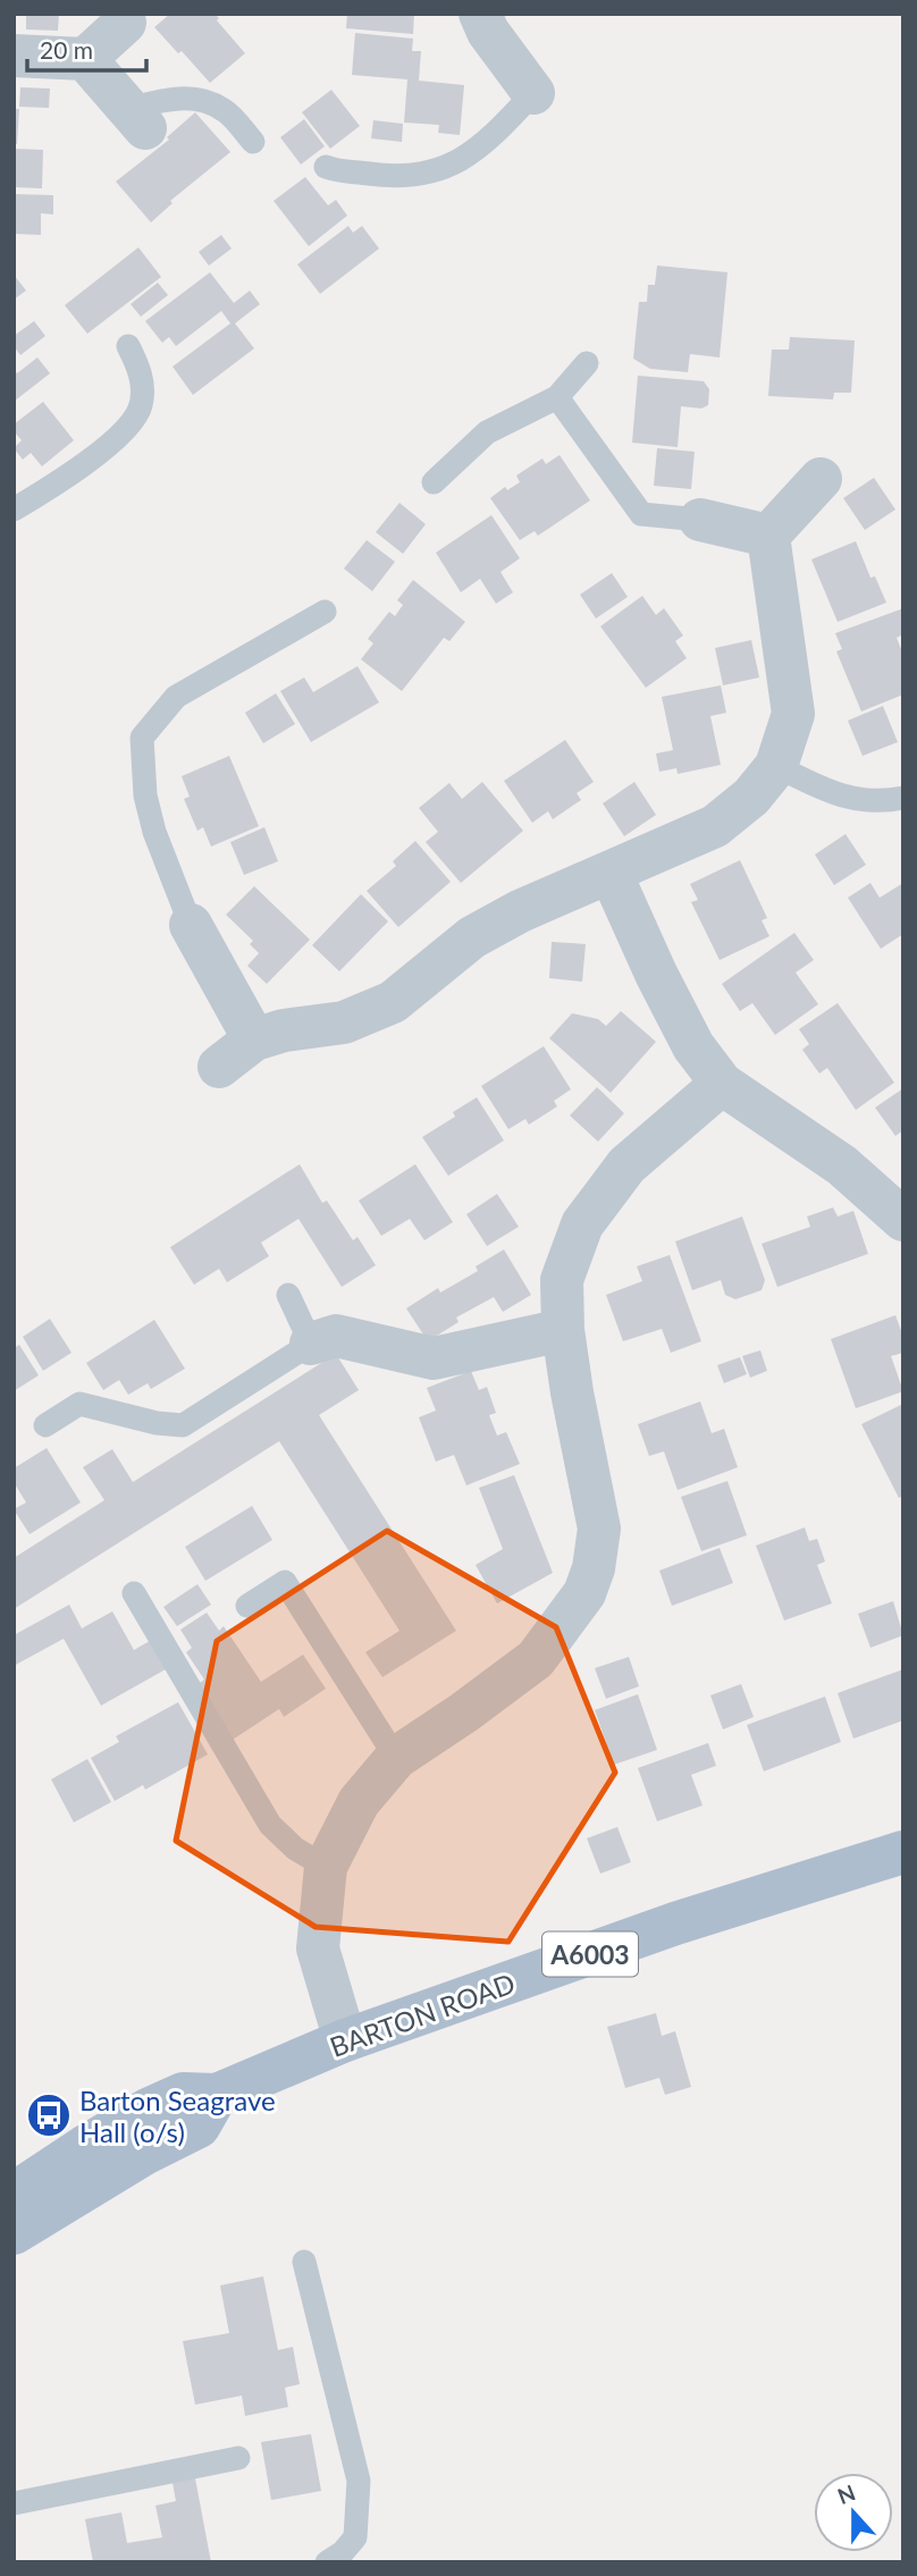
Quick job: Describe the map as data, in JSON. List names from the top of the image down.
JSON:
{
  "streets": {
    "main road": ["A6003", "BARTON ROAD"]
  },
  "places": {
    "bus stop": ["Barton Seagrave Hall (o/s)"]
  },
  "scale_bar": "20 m",
  "north": "top"
}
